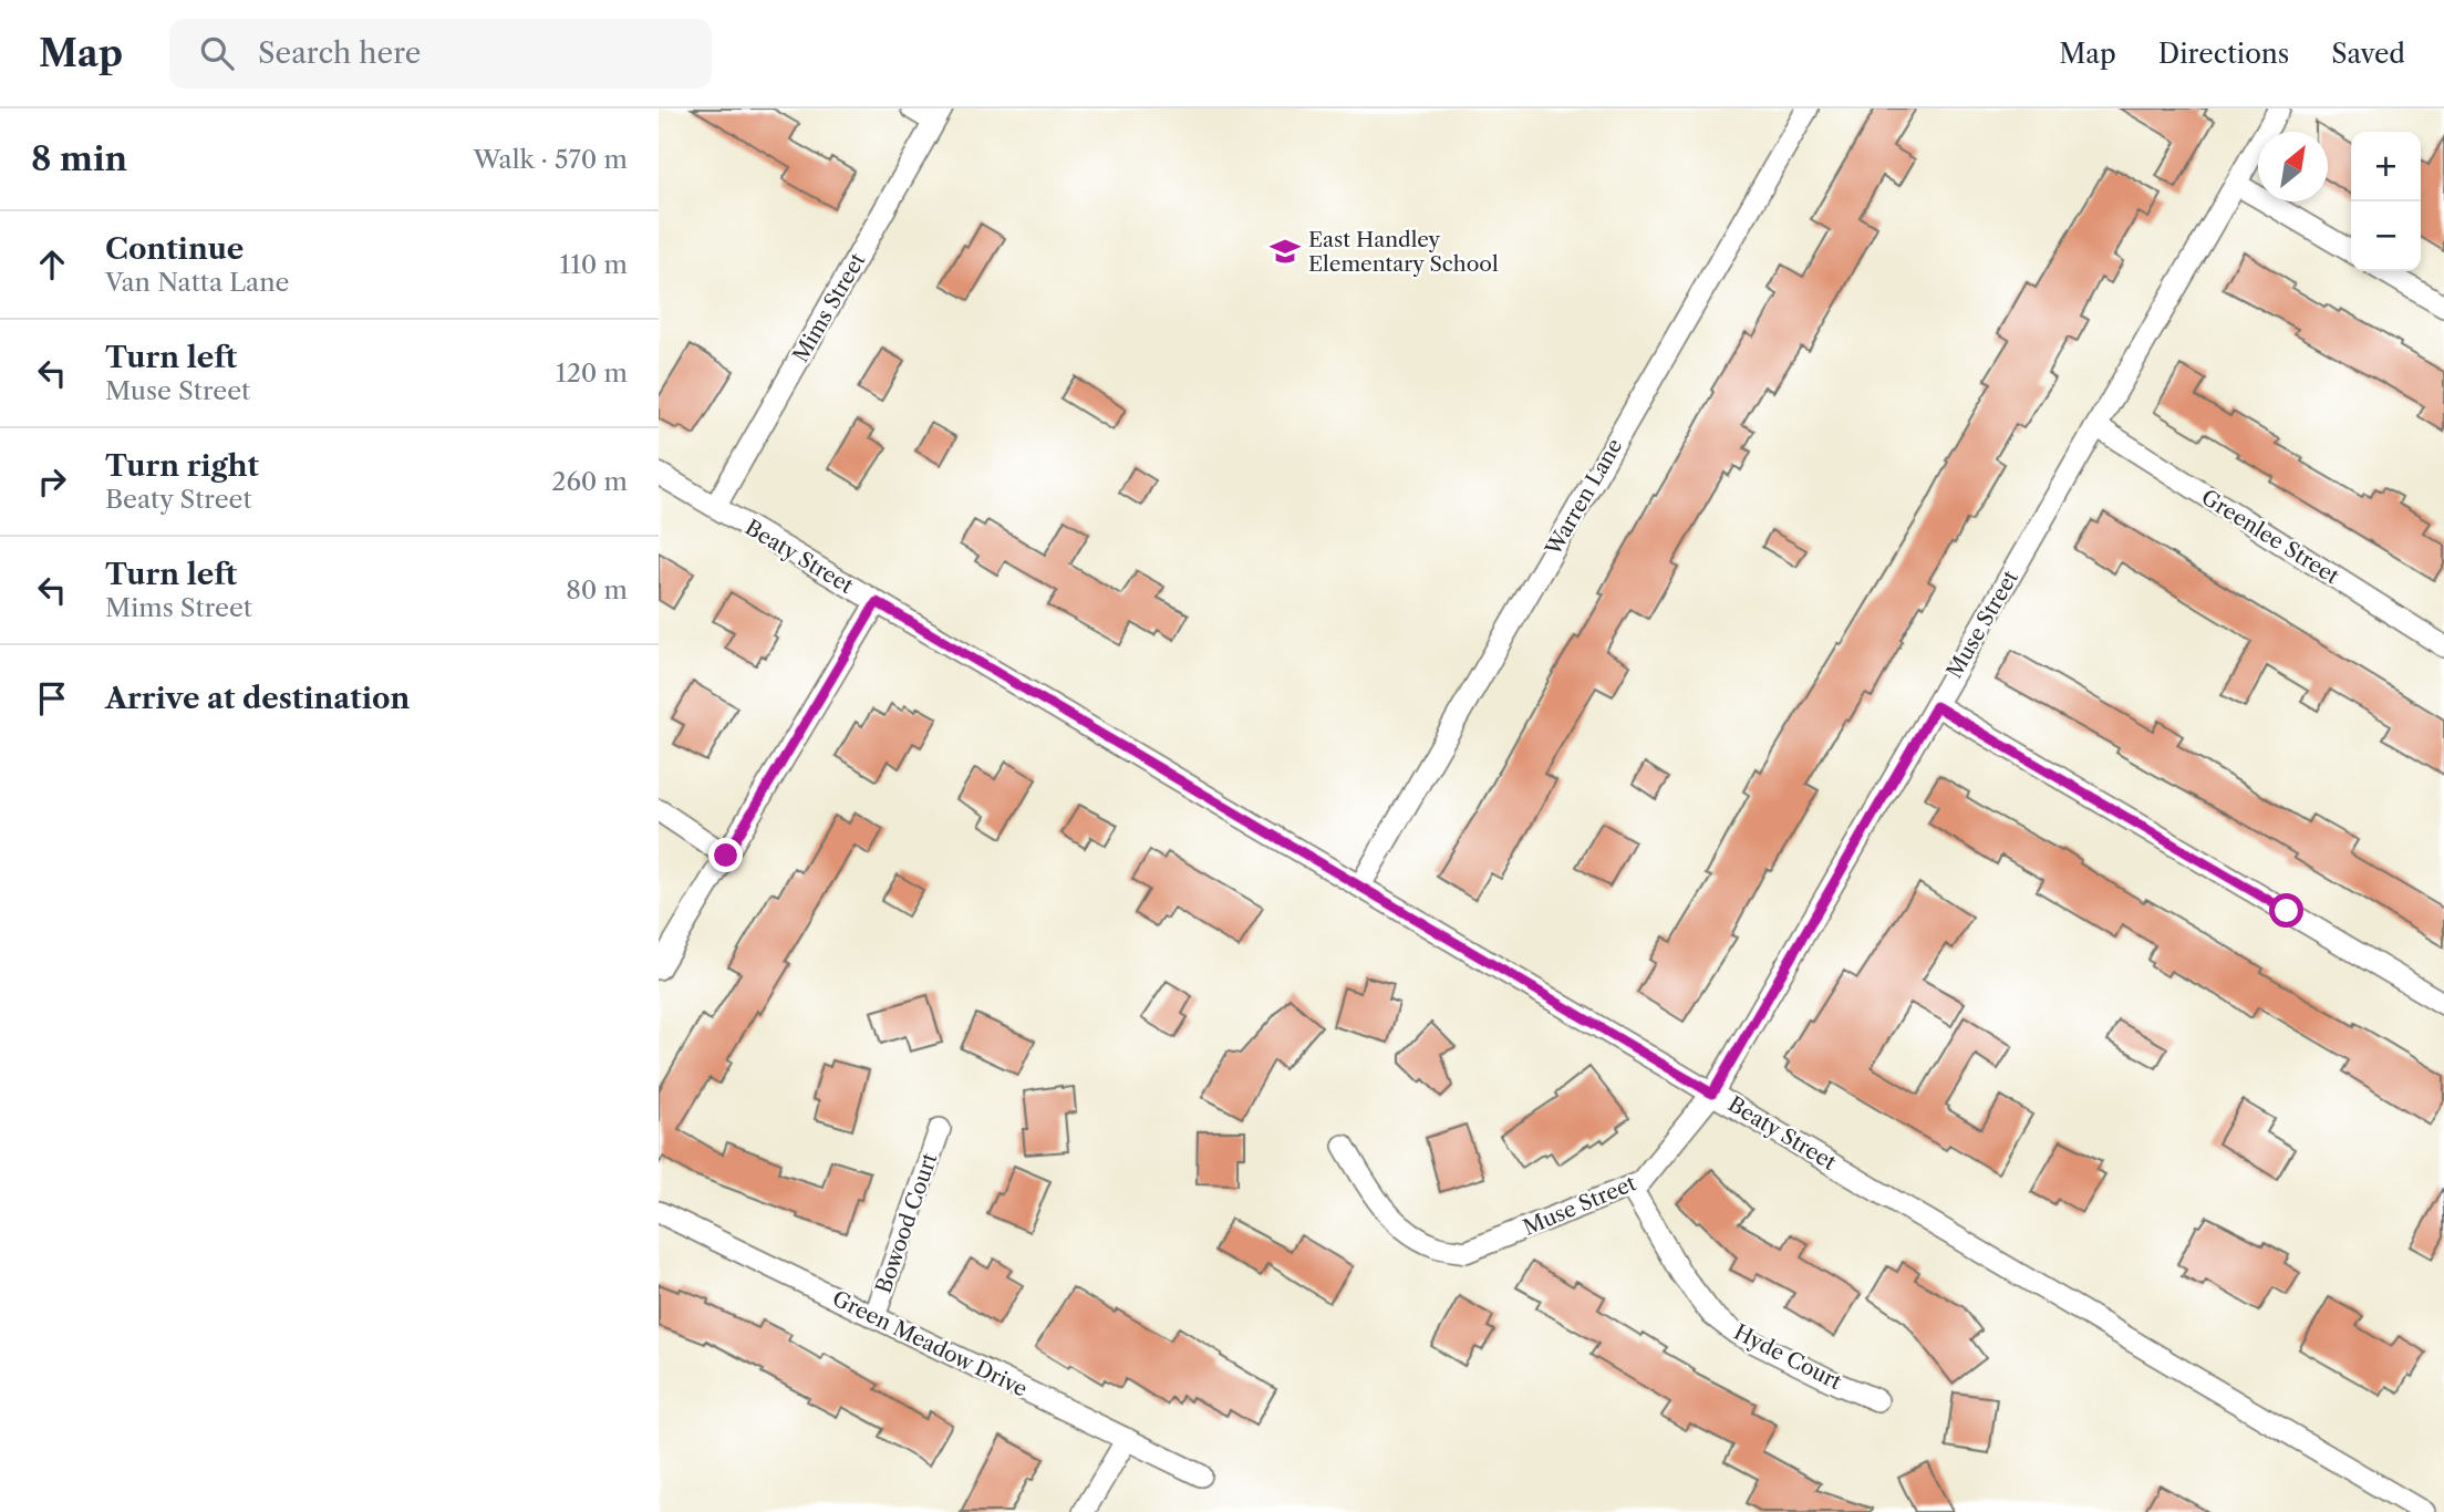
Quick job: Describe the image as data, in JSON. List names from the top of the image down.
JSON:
{
  "streets": {
    "street": [
      "Mims Street",
      "Warren Lane",
      "Greenlee Street",
      "Beaty Street",
      "Muse Street",
      "Bowood Court",
      "Green Meadow Drive",
      "Hyde Court"
    ]
  },
  "crossings": [
    ["Mims Street", "Beaty Street"],
    ["Warren Lane", "Beaty Street"],
    ["Greenlee Street", "Muse Street"],
    ["Beaty Street", "Muse Street"],
    ["Muse Street", "Hyde Court"],
    ["Bowood Court", "Green Meadow Drive"]
  ],
  "places": {
    "school or university": ["East Handley Elementary School"]
  },
  "north": "top right",
  "page": {
    "header": "Map",
    "search": "Search here",
    "nav": ["Map", "Directions", "Saved"],
    "heading": ["8 min", "Walk · 570 m"],
    "map_buttons": ["+", "−"],
    "list": [
      ["Continue", "Van Natta Lane", "110 m"],
      ["Turn left", "Muse Street", "120 m"],
      ["Turn right", "Beaty Street", "260 m"],
      ["Turn left", "Mims Street", "80 m"],
      "Arrive at destination"
    ]
  }
}
